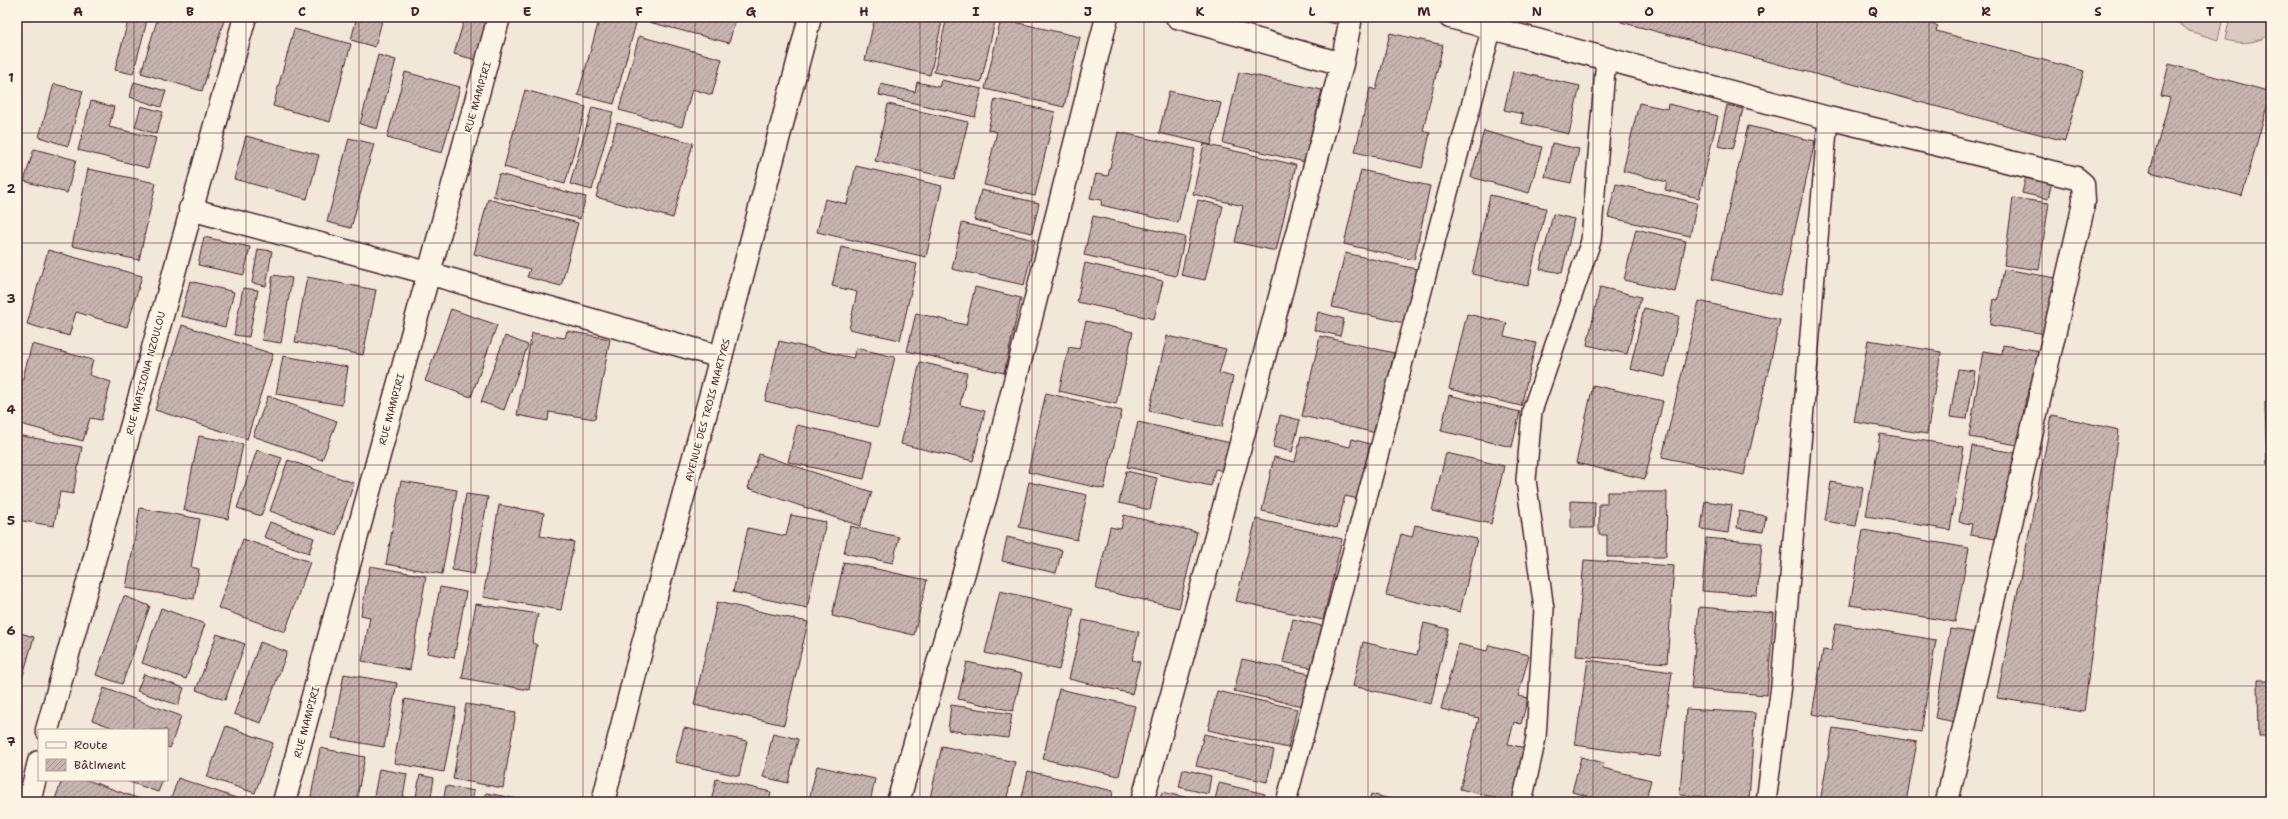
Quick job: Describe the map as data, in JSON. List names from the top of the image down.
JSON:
{
  "streets": {
    "street": ["RUE MAMPIRI", "RUE MATSIONA NZOULOU", "AVENUE DES TROIS MARTYRS"]
  },
  "legend": ["Route", "Bâtiment"],
  "grid": {
    "columns": [
      "A",
      "B",
      "C",
      "D",
      "E",
      "F",
      "G",
      "H",
      "I",
      "J",
      "K",
      "L",
      "M",
      "N",
      "O",
      "P",
      "Q",
      "R",
      "S",
      "T"
    ],
    "rows": [
      "1",
      "2",
      "3",
      "4",
      "5",
      "6",
      "7"
    ]
  }
}
